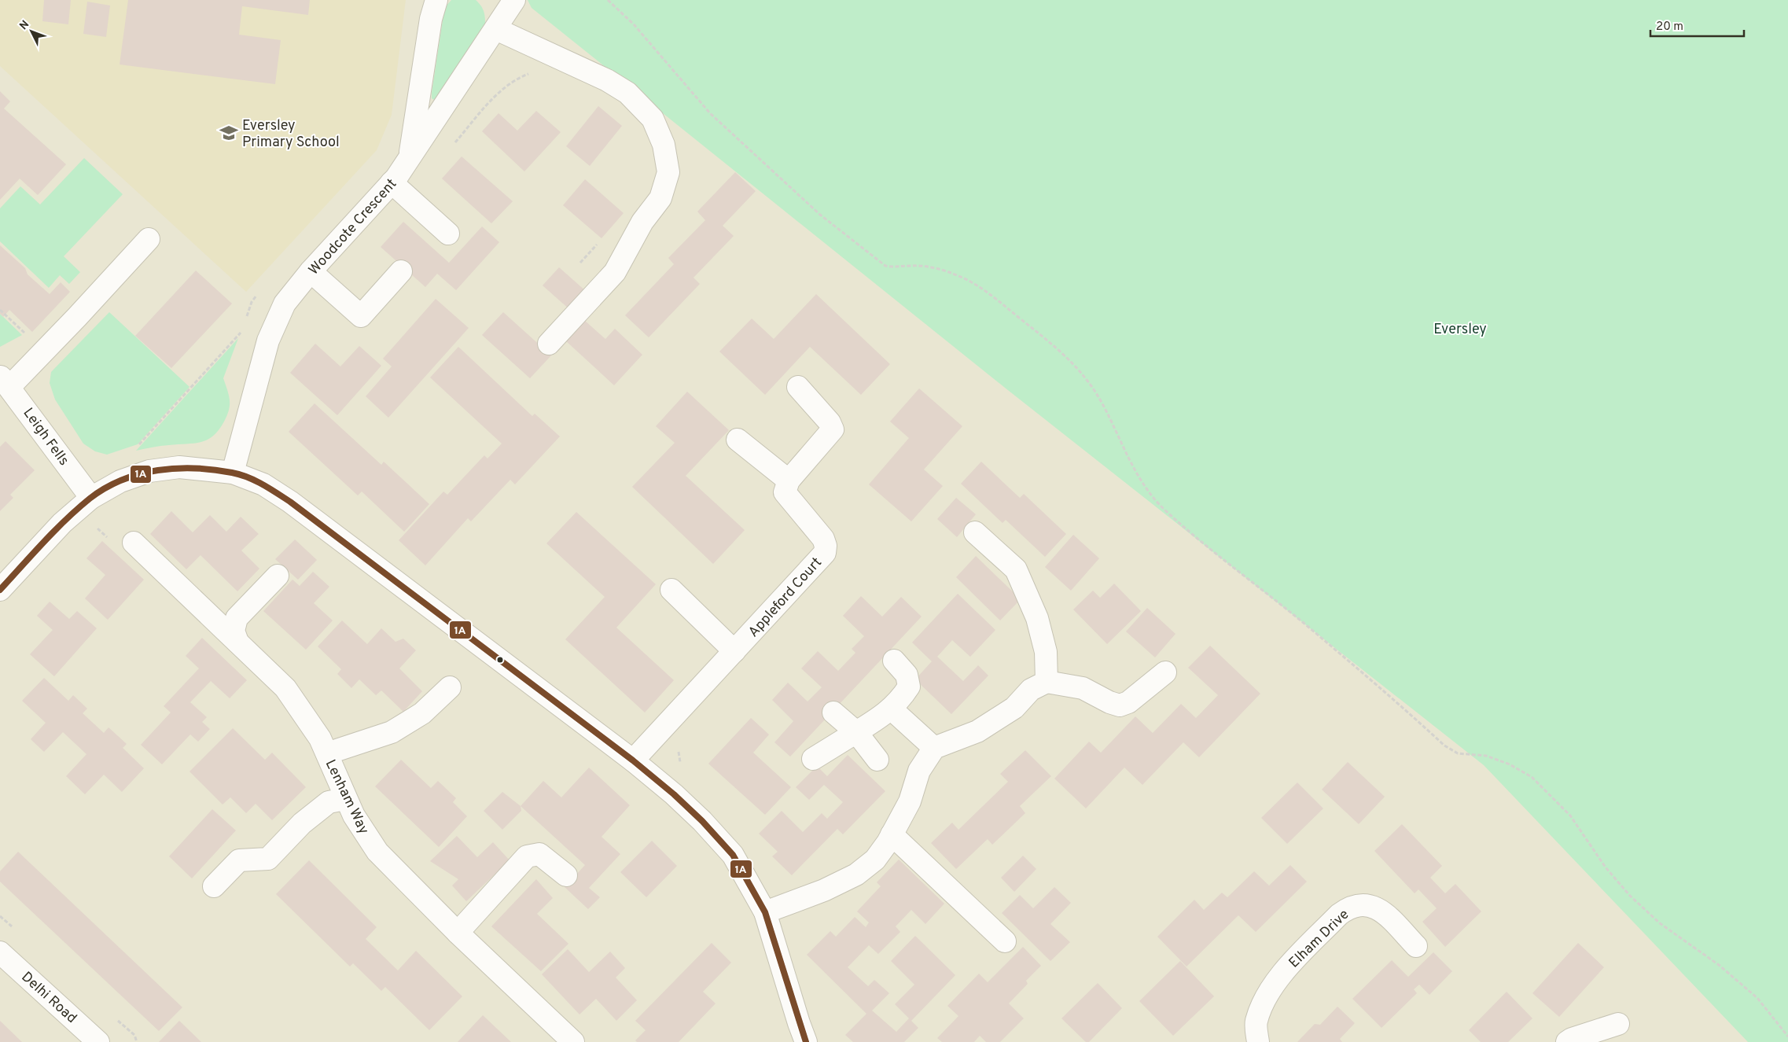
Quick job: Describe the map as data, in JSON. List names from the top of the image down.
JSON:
{
  "streets": {
    "street": [
      "Woodcote Crescent",
      "Leigh Fells",
      "Appleford Court",
      "Lenham Way",
      "Elham Drive",
      "Delhi Road"
    ]
  },
  "parks": ["Eversley"],
  "places": {
    "school or university": ["Eversley Primary School"]
  },
  "lines": ["transit line 1A"],
  "scale_bar": "20 m",
  "north": "top left"
}
